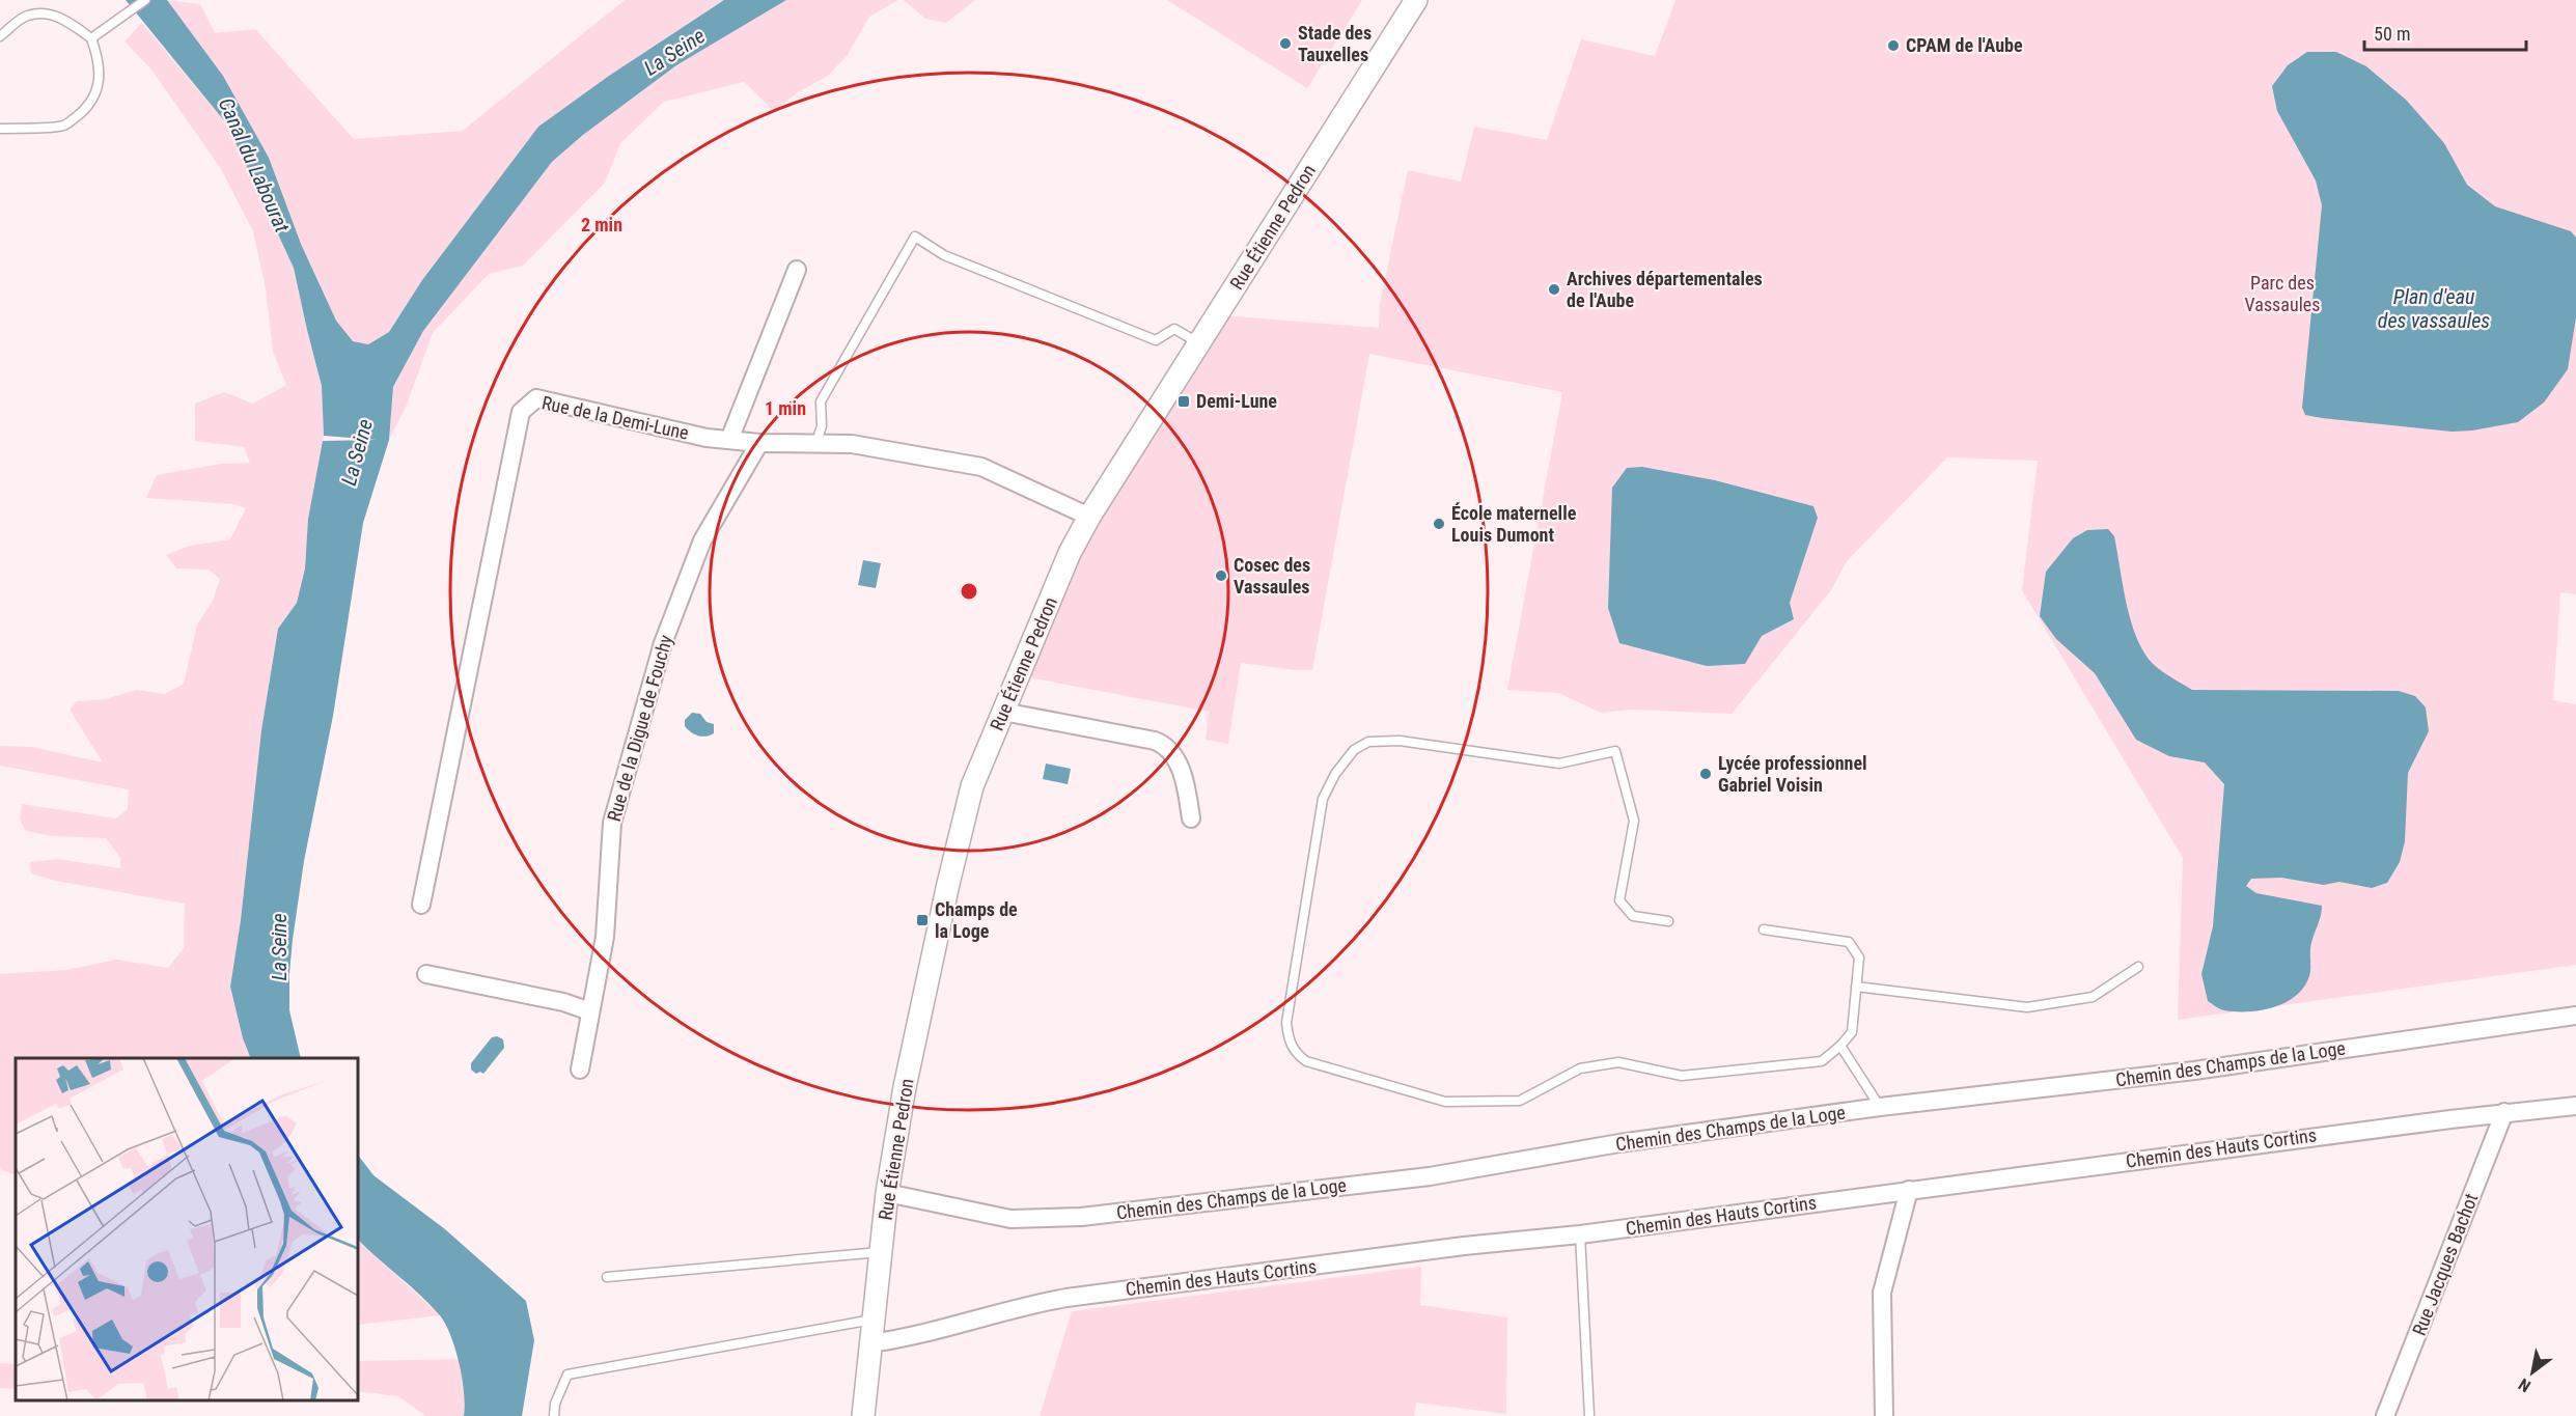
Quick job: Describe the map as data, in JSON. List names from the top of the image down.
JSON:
{
  "streets": {
    "street": [
      "Rue Étienne Pedron",
      "Rue de la Demi-Lune",
      "Rue de la Digue de Fouchy",
      "Chemin des Champs de la Loge",
      "Chemin des Hauts Cortins",
      "Rue Jacques Bachot"
    ]
  },
  "crossings": [
    ["Rue Étienne Pedron", "Rue de la Demi-Lune"],
    ["Rue Étienne Pedron", "Chemin des Champs de la Loge"],
    ["Rue Étienne Pedron", "Chemin des Hauts Cortins"],
    ["Rue de la Demi-Lune", "Rue de la Digue de Fouchy"],
    ["Chemin des Hauts Cortins", "Rue Jacques Bachot"]
  ],
  "water": ["La Seine", "Canal du Labourat", "Plan d'eau des vassaules"],
  "parks": ["Parc des Vassaules"],
  "places": {
    "other": [
      "Stade des Tauxelles",
      "CPAM de l'Aube",
      "Archives départementales de l'Aube",
      "École maternelle Louis Dumont",
      "Cosec des Vassaules",
      "Lycée professionnel Gabriel Voisin"
    ],
    "transit": ["Demi-Lune", "Champs de la Loge"]
  },
  "scale_bar": "50 m",
  "north": "bottom left",
  "rings": ["2 min", "1 min"]
}
